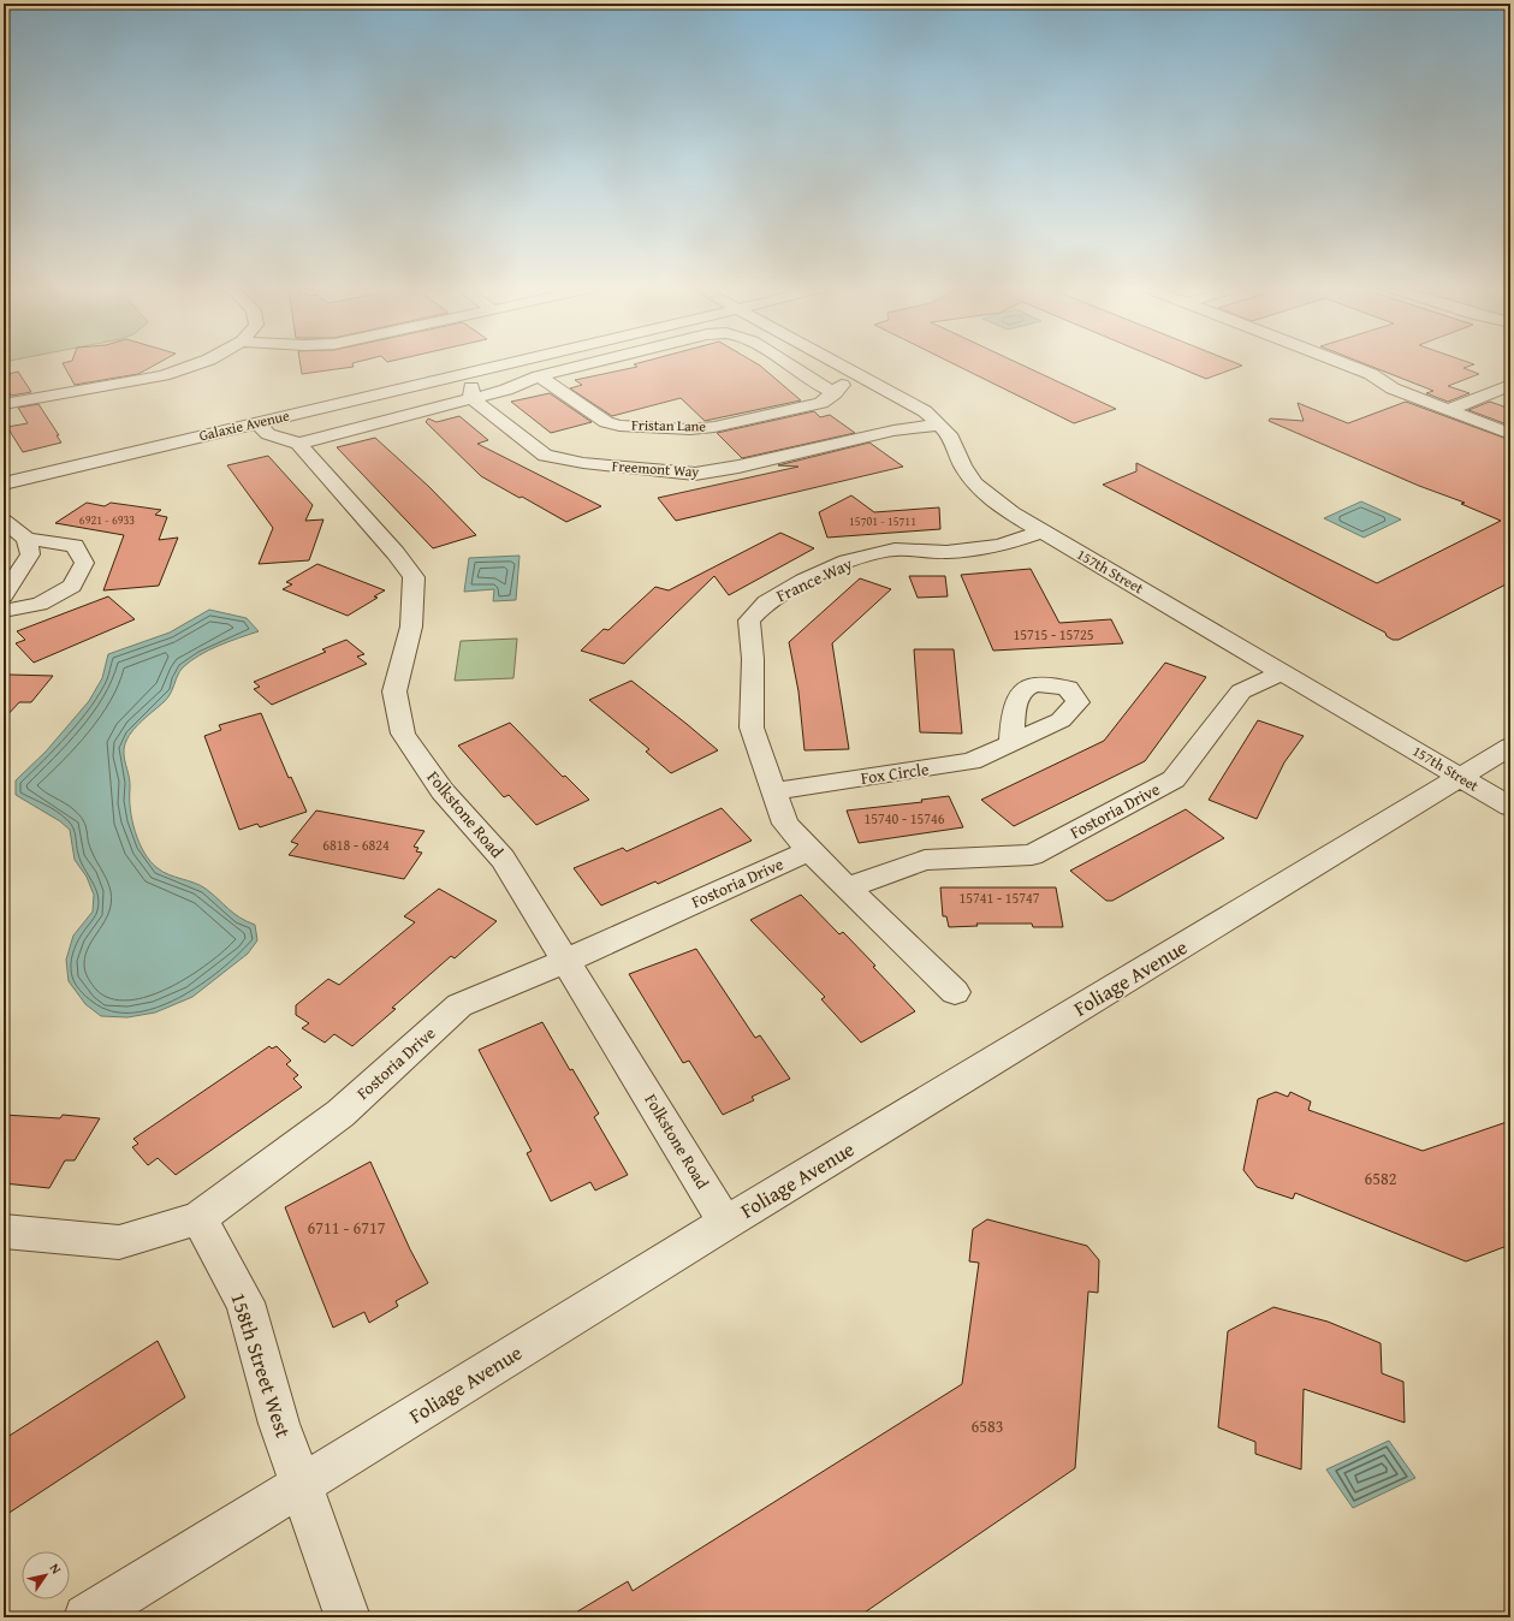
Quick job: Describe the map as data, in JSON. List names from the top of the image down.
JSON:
{
  "streets": {
    "street": [
      "Galaxie Avenue",
      "Fristan Lane",
      "Freemont Way",
      "157th Street",
      "France Way",
      "Fox Circle",
      "Fostoria Drive",
      "Folkstone Road",
      "Foliage Avenue",
      "158th Street West"
    ]
  },
  "crossings": [
    ["Fristan Lane", "157th Street"],
    ["Freemont Way", "157th Street"],
    ["157th Street", "France Way"],
    ["157th Street", "Fostoria Drive"],
    ["157th Street", "Foliage Avenue"],
    ["France Way", "Fox Circle"],
    ["France Way", "Fostoria Drive"],
    ["Fostoria Drive", "Folkstone Road"],
    ["Fostoria Drive", "158th Street West"],
    ["Folkstone Road", "Foliage Avenue"],
    ["Foliage Avenue", "158th Street West"]
  ],
  "house_numbers": [
    "6921 - 6933",
    "15701 - 15711",
    "15715 - 15725",
    "15740 - 15746",
    "6818 - 6824",
    "15741 - 15747",
    "6582",
    "6711 - 6717",
    "6583"
  ],
  "north": "top right"
}
